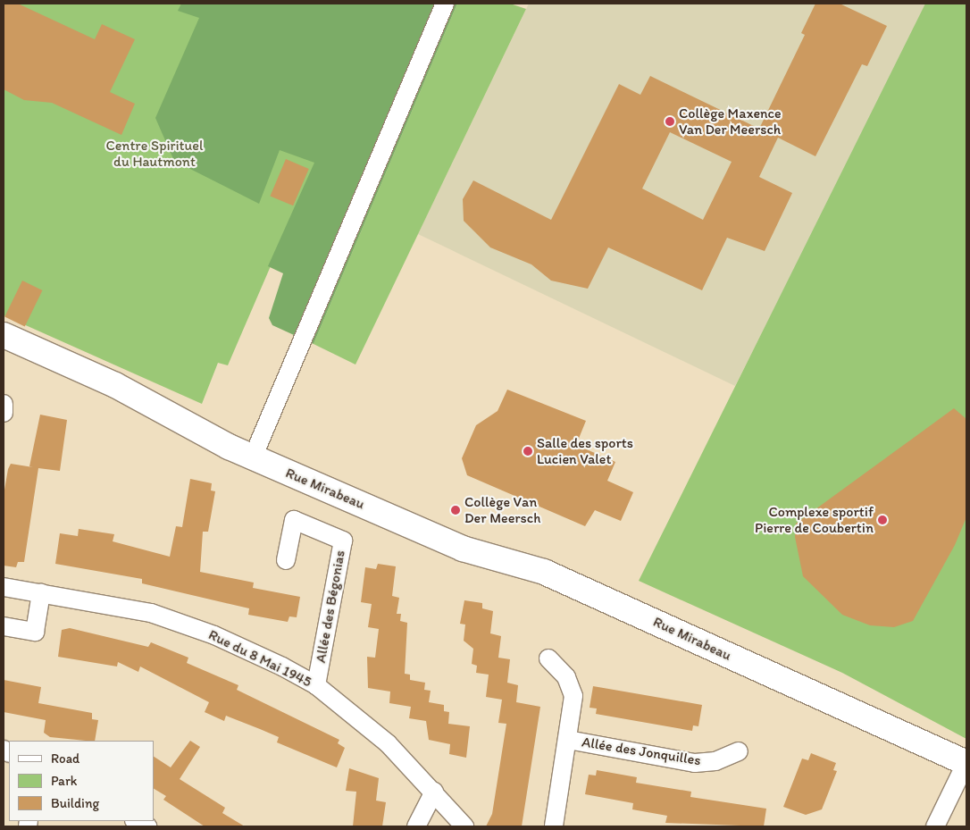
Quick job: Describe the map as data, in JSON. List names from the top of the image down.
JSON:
{
  "streets": {
    "main road": ["Rue Mirabeau"],
    "street": ["Allée des Bégonias", "Rue du 8 Mai 1945", "Allée des Jonquilles"]
  },
  "crossings": [
    ["Allée des Bégonias", "Rue du 8 Mai 1945"]
  ],
  "parks": ["Centre Spirituel du Hautmont"],
  "places": [
    "Collège Maxence Van Der Meersch",
    "Salle des sports Lucien Valet",
    "Collège Van Der Meersch",
    "Complexe sportif Pierre de Coubertin"
  ],
  "legend": ["Road", "Park", "Building"]
}
